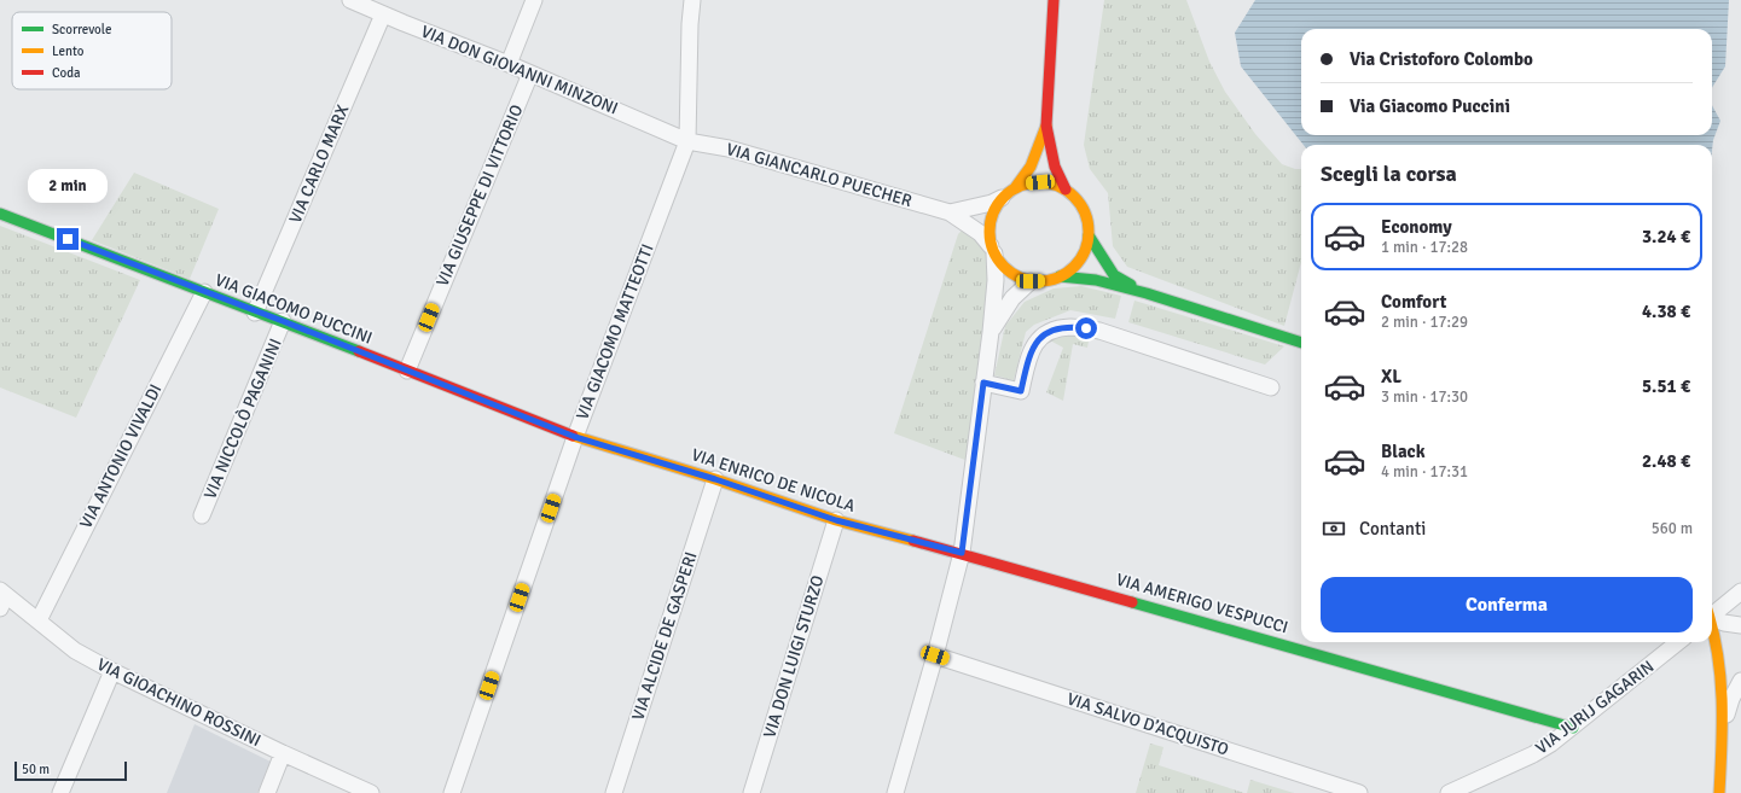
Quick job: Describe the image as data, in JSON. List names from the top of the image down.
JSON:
{
  "streets": {
    "street": [
      "VIA DON GIOVANNI MINZONI",
      "VIA CARLO MARX",
      "VIA GIANCARLO PUECHER",
      "VIA GIUSEPPE DI VITTORIO",
      "VIA GIACOMO PUCCINI",
      "VIA GIACOMO MATTEOTTI",
      "VIA NICCOLÒ PAGANINI",
      "VIA ANTONIO VIVALDI",
      "VIA ENRICO DE NICOLA",
      "VIA AMERIGO VESPUCCI",
      "VIA ALCIDE DE GASPERI",
      "VIA DON LUIGI STURZO",
      "VIA GIOACHINO ROSSINI",
      "VIA JURIJ GAGARIN",
      "VIA SALVO D’ACQUISTO"
    ]
  },
  "crossings": [
    ["VIA DON GIOVANNI MINZONI", "VIA CARLO MARX"],
    ["VIA DON GIOVANNI MINZONI", "VIA GIANCARLO PUECHER"],
    ["VIA DON GIOVANNI MINZONI", "VIA GIUSEPPE DI VITTORIO"],
    ["VIA DON GIOVANNI MINZONI", "VIA GIACOMO MATTEOTTI"],
    ["VIA CARLO MARX", "VIA GIACOMO PUCCINI"],
    ["VIA GIANCARLO PUECHER", "VIA GIACOMO MATTEOTTI"],
    ["VIA GIUSEPPE DI VITTORIO", "VIA GIACOMO PUCCINI"],
    ["VIA GIACOMO PUCCINI", "VIA GIACOMO MATTEOTTI"],
    ["VIA GIACOMO PUCCINI", "VIA NICCOLÒ PAGANINI"],
    ["VIA GIACOMO PUCCINI", "VIA ANTONIO VIVALDI"],
    ["VIA GIACOMO PUCCINI", "VIA ENRICO DE NICOLA"],
    ["VIA GIACOMO MATTEOTTI", "VIA ENRICO DE NICOLA"],
    ["VIA ANTONIO VIVALDI", "VIA GIOACHINO ROSSINI"],
    ["VIA ENRICO DE NICOLA", "VIA AMERIGO VESPUCCI"],
    ["VIA ENRICO DE NICOLA", "VIA ALCIDE DE GASPERI"],
    ["VIA ENRICO DE NICOLA", "VIA DON LUIGI STURZO"],
    ["VIA AMERIGO VESPUCCI", "VIA JURIJ GAGARIN"]
  ],
  "legend": ["Scorrevole", "Lento", "Coda"],
  "scale_bar": "50 m",
  "page": {
    "banner": ["Via Cristoforo Colombo", "Via Giacomo Puccini"],
    "heading": "Scegli la corsa",
    "bubble": "2 min",
    "list": [
      {
        "name": "Economy",
        "note": "1 min · 17:28",
        "value": "3.24 €"
      },
      {
        "name": "Comfort",
        "note": "2 min · 17:29",
        "value": "4.38 €"
      },
      {
        "name": "XL",
        "note": "3 min · 17:30",
        "value": "5.51 €"
      },
      {
        "name": "Black",
        "note": "4 min · 17:31",
        "value": "2.48 €"
      }
    ],
    "pay": ["Contanti", "560 m"],
    "buttons": "Conferma",
    "scale": "50 m"
  }
}
